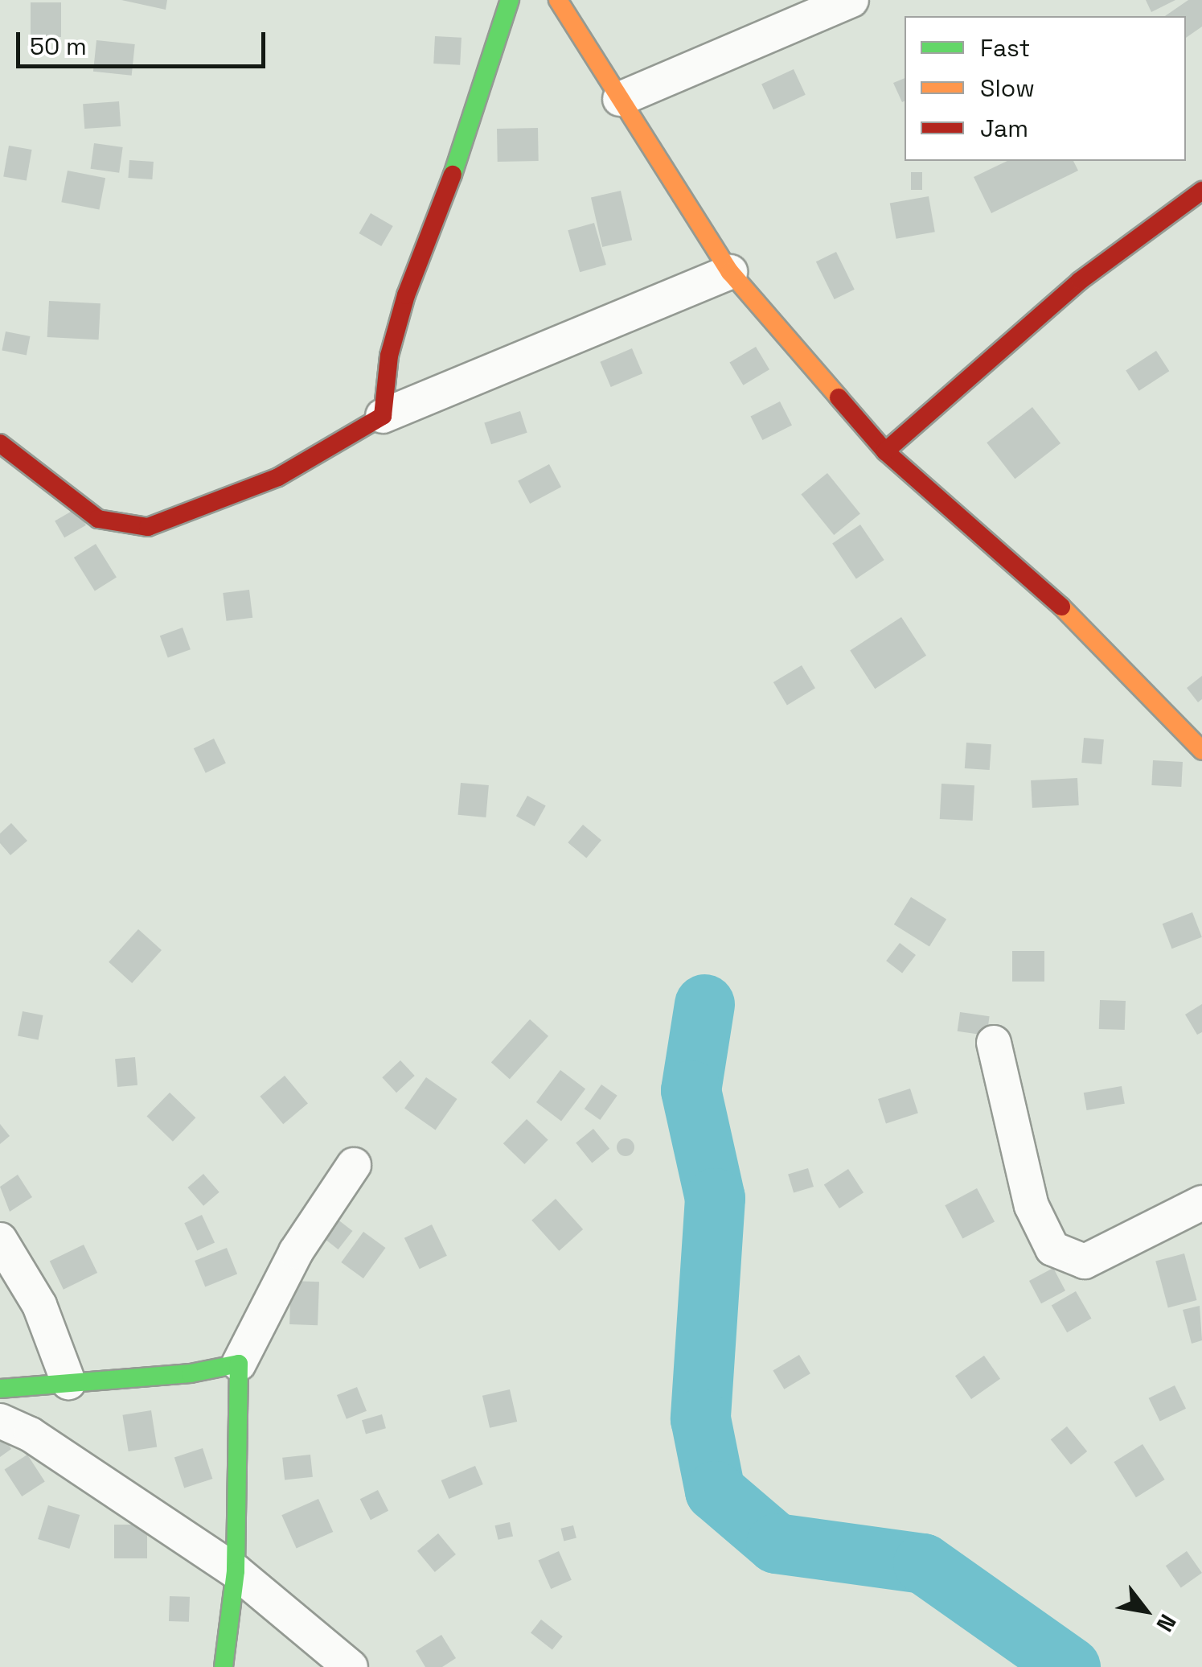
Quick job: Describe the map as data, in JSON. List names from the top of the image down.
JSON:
{
  "legend": ["Fast", "Slow", "Jam"],
  "scale_bar": "50 m",
  "north": "bottom right"
}
